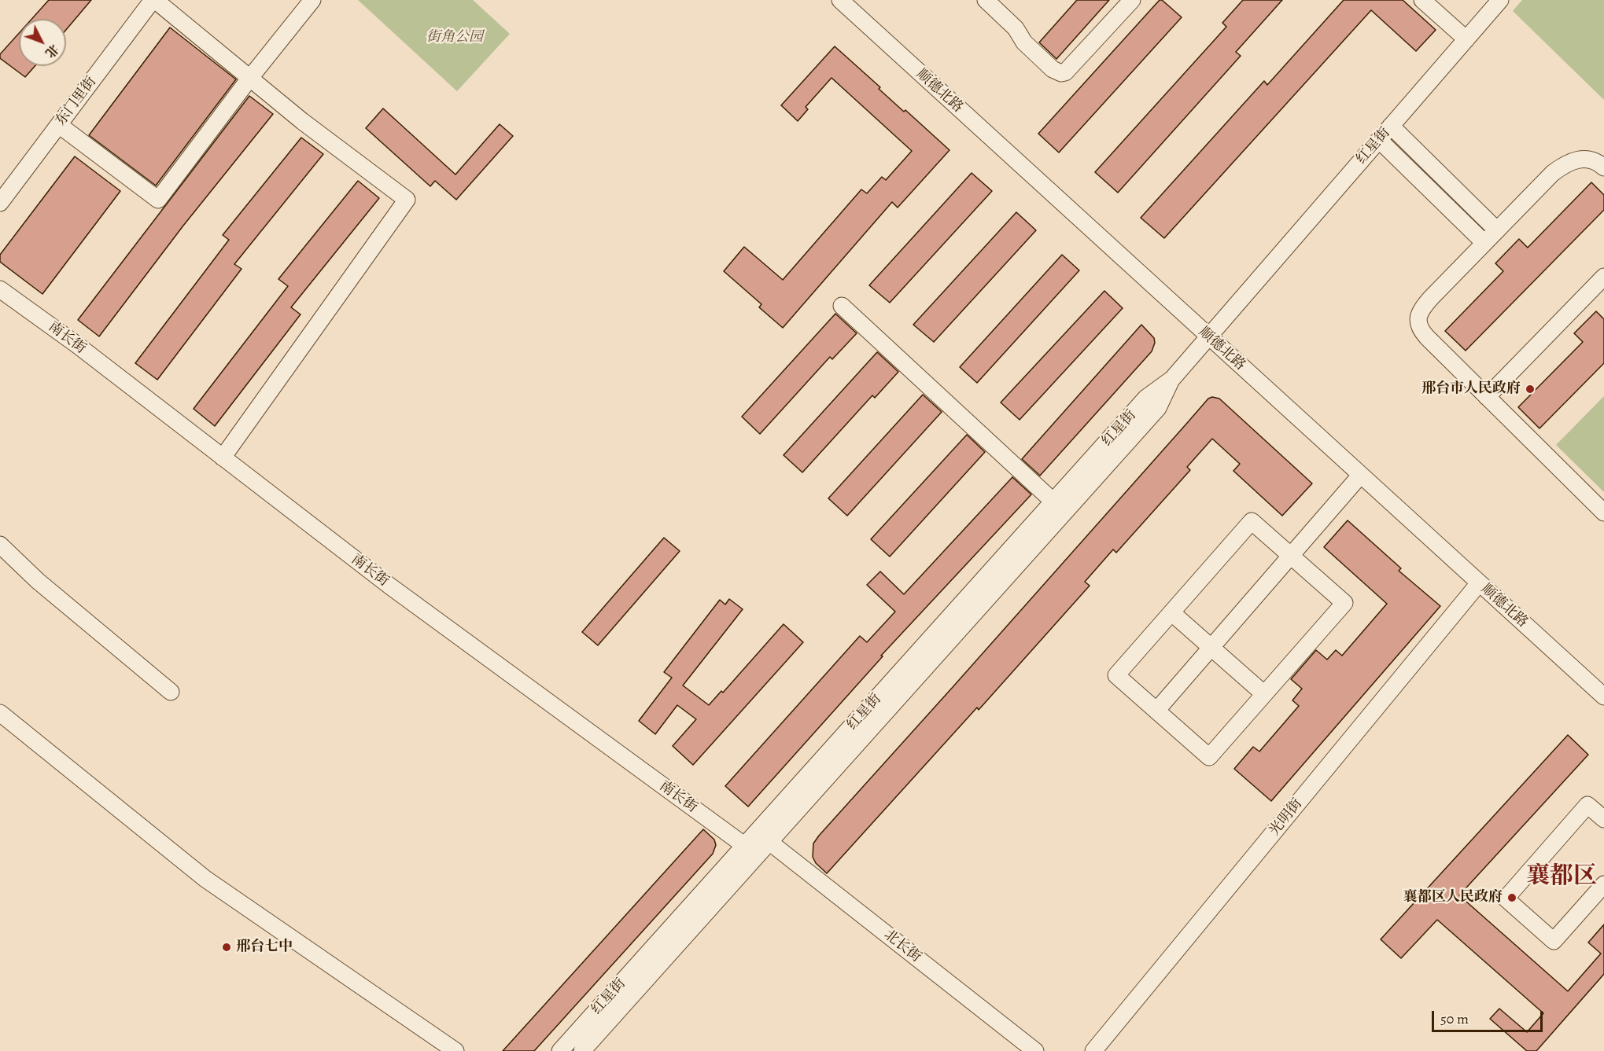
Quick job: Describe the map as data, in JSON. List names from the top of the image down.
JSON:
{
  "streets": {
    "street": [
      "顺德北路",
      "东门里街",
      "红星街",
      "南长街",
      "光明街",
      "北长街"
    ]
  },
  "crossings": [
    ["顺德北路", "红星街"],
    ["顺德北路", "光明街"],
    ["红星街", "南长街"],
    ["红星街", "北长街"]
  ],
  "districts": ["襄都区"],
  "parks": ["街角公园"],
  "places": ["邢台市人民政府", "襄都区人民政府", "邢台七中"],
  "scale_bar": "50 m",
  "north": "bottom right"
}
